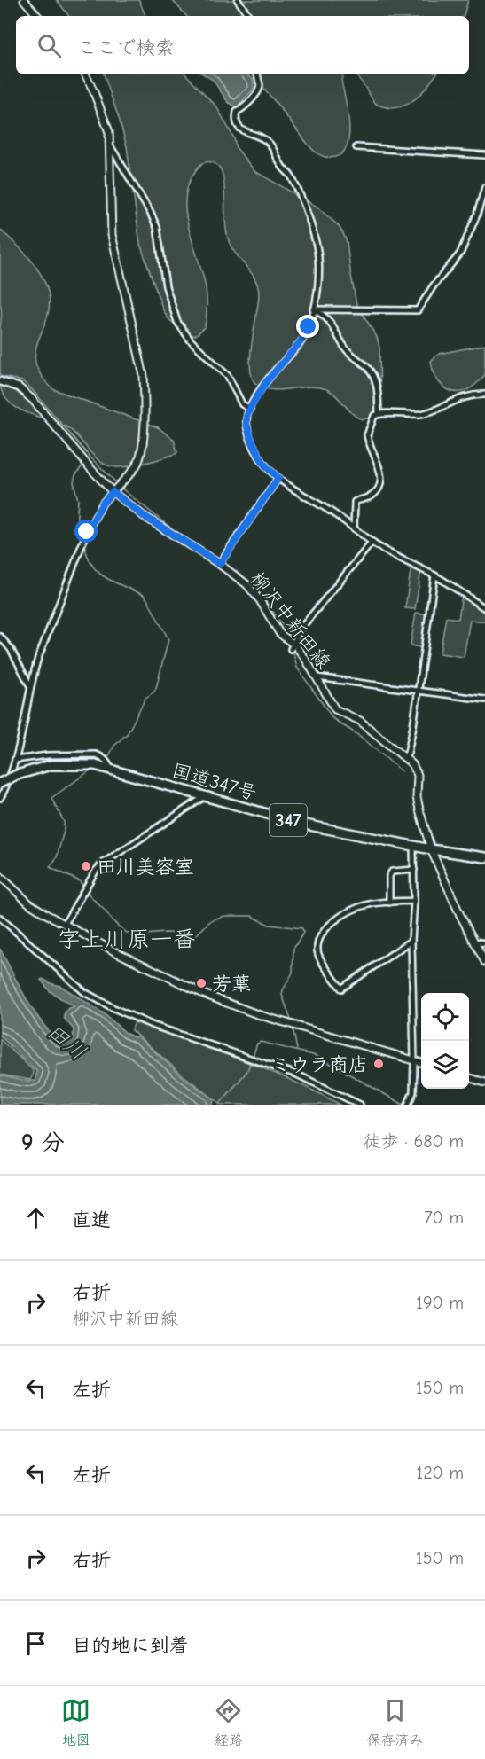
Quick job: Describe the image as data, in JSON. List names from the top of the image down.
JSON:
{
  "streets": {
    "highway": ["国道347号", "347"],
    "street": ["柳沢中新田線"]
  },
  "crossings": [
    ["柳沢中新田線", "国道347号"]
  ],
  "districts": ["字上川原一番"],
  "water": ["田川"],
  "places": ["田川美容室", "芳葉", "ミウラ商店"],
  "page": {
    "search": "ここで検索",
    "heading": ["9 分", "徒歩 · 680 m"],
    "list": [
      ["直進", "70 m"],
      ["右折", "柳沢中新田線", "190 m"],
      ["左折", "150 m"],
      ["左折", "120 m"],
      ["右折", "150 m"],
      "目的地に到着"
    ],
    "nav": ["地図", "経路", "保存済み"]
  }
}
